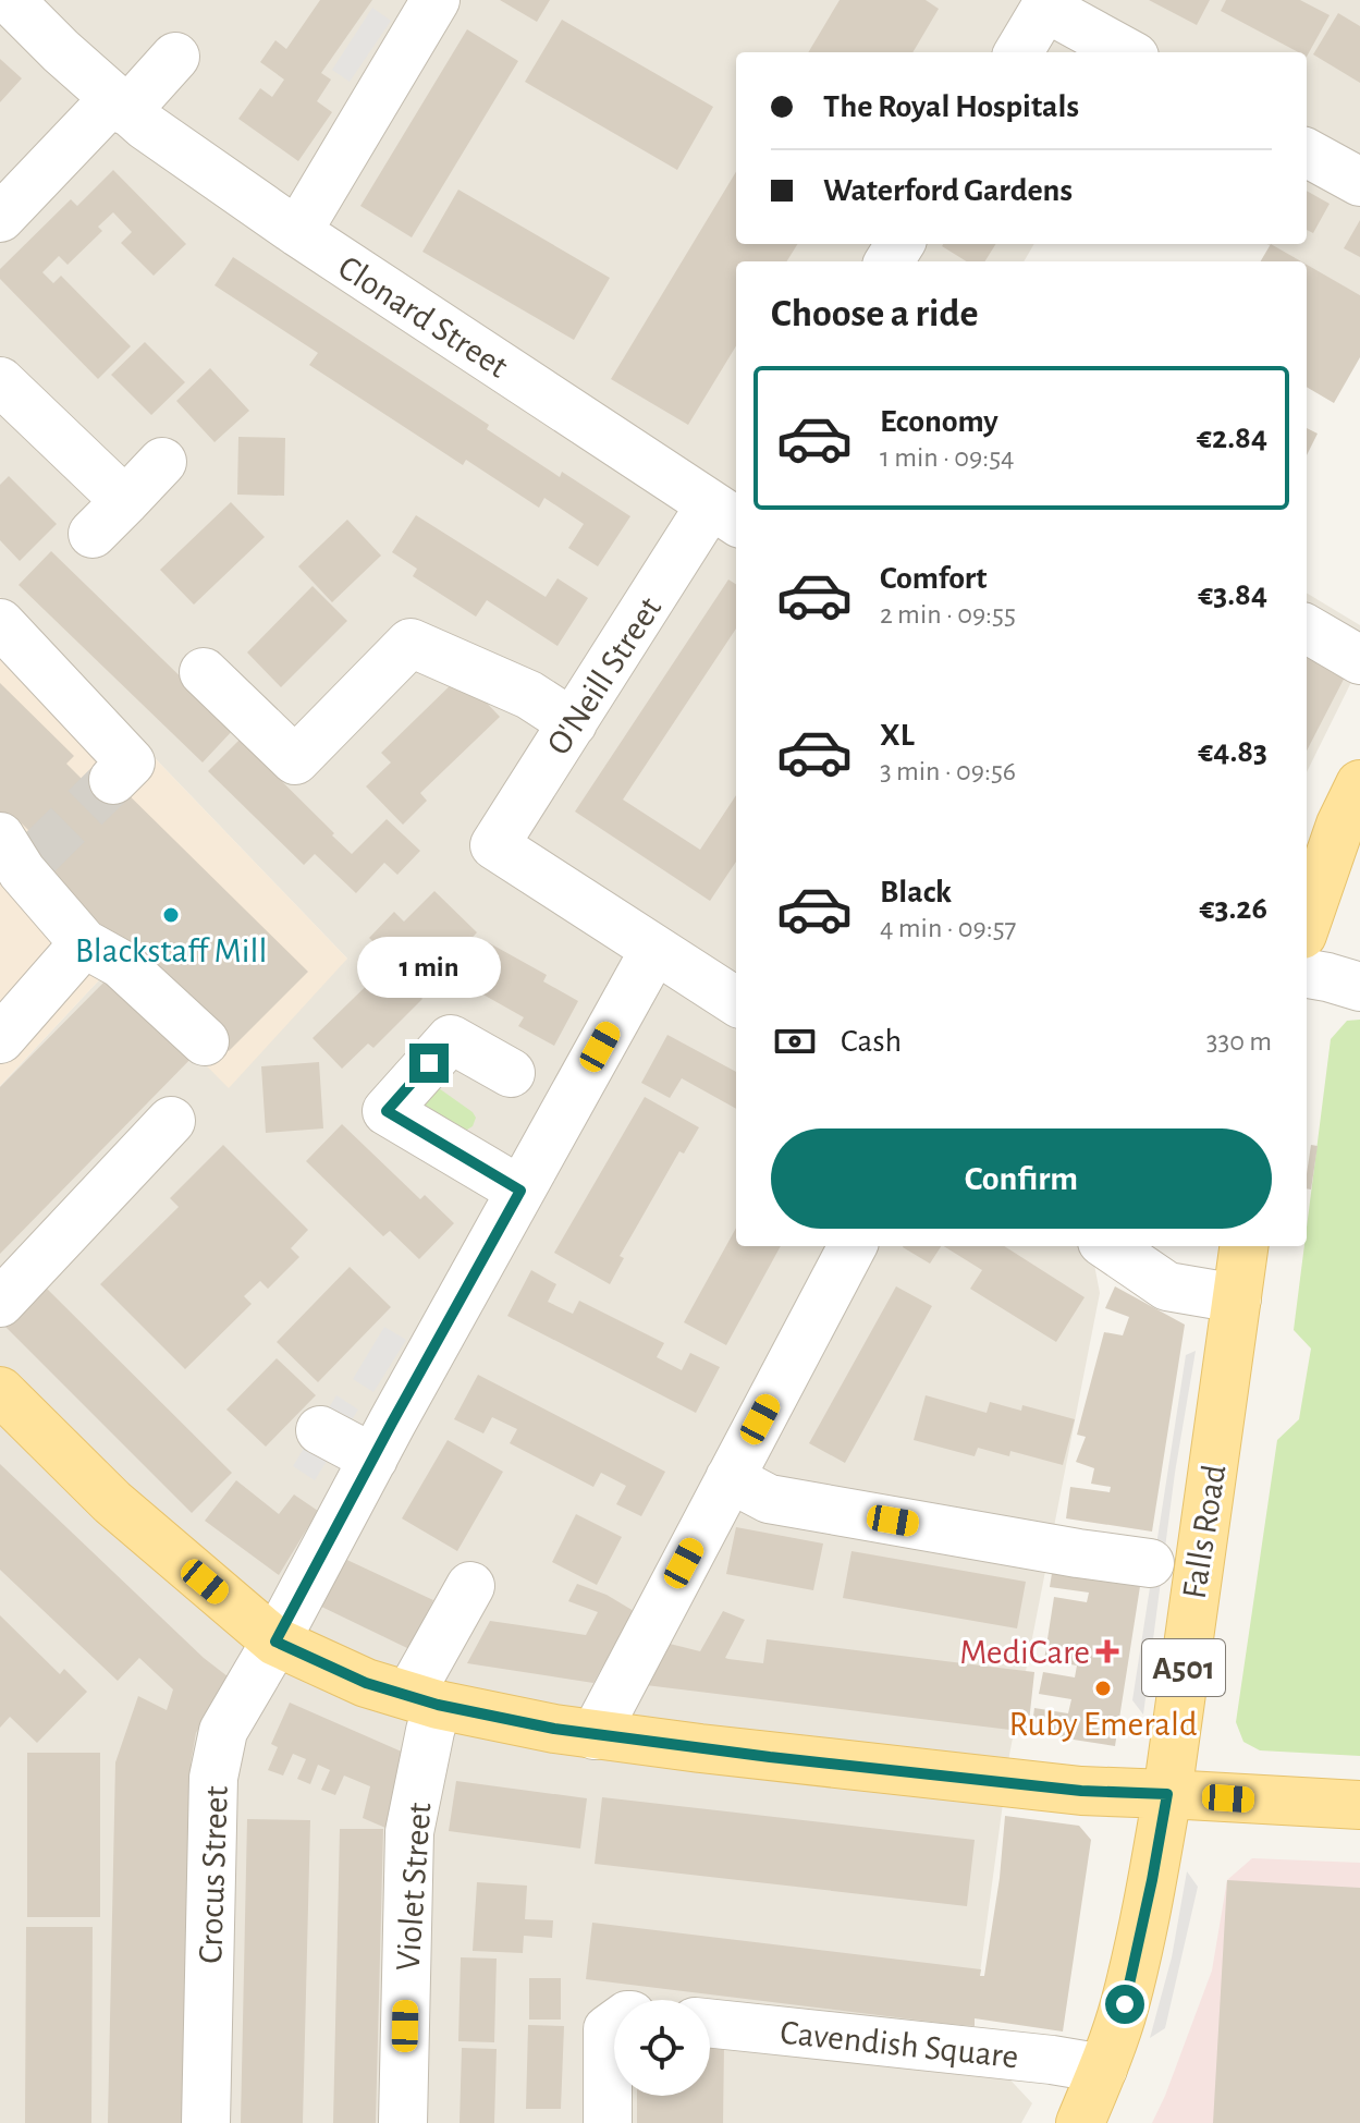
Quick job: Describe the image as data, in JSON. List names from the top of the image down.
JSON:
{
  "streets": {
    "main road": ["Falls Road", "A501"],
    "street": [
      "Clonard Street",
      "O'Neill Street",
      "Crocus Street",
      "Violet Street",
      "Cavendish Square"
    ]
  },
  "crossings": [
    ["Clonard Street", "O'Neill Street"],
    ["O'Neill Street", "Crocus Street"],
    ["Falls Road", "Cavendish Square"]
  ],
  "places": {
    "other": ["Blackstaff Mill", "Ruby Emerald"],
    "health": ["MediCare"]
  },
  "page": {
    "banner": ["The Royal Hospitals", "Waterford Gardens"],
    "heading": "Choose a ride",
    "list": [
      {
        "name": "Economy",
        "note": "1 min · 09:54",
        "value": "€2.84"
      },
      {
        "name": "Comfort",
        "note": "2 min · 09:55",
        "value": "€3.84"
      },
      {
        "name": "XL",
        "note": "3 min · 09:56",
        "value": "€4.83"
      },
      {
        "name": "Black",
        "note": "4 min · 09:57",
        "value": "€3.26"
      }
    ],
    "bubble": "1 min",
    "pay": ["Cash", "330 m"],
    "buttons": "Confirm"
  }
}
